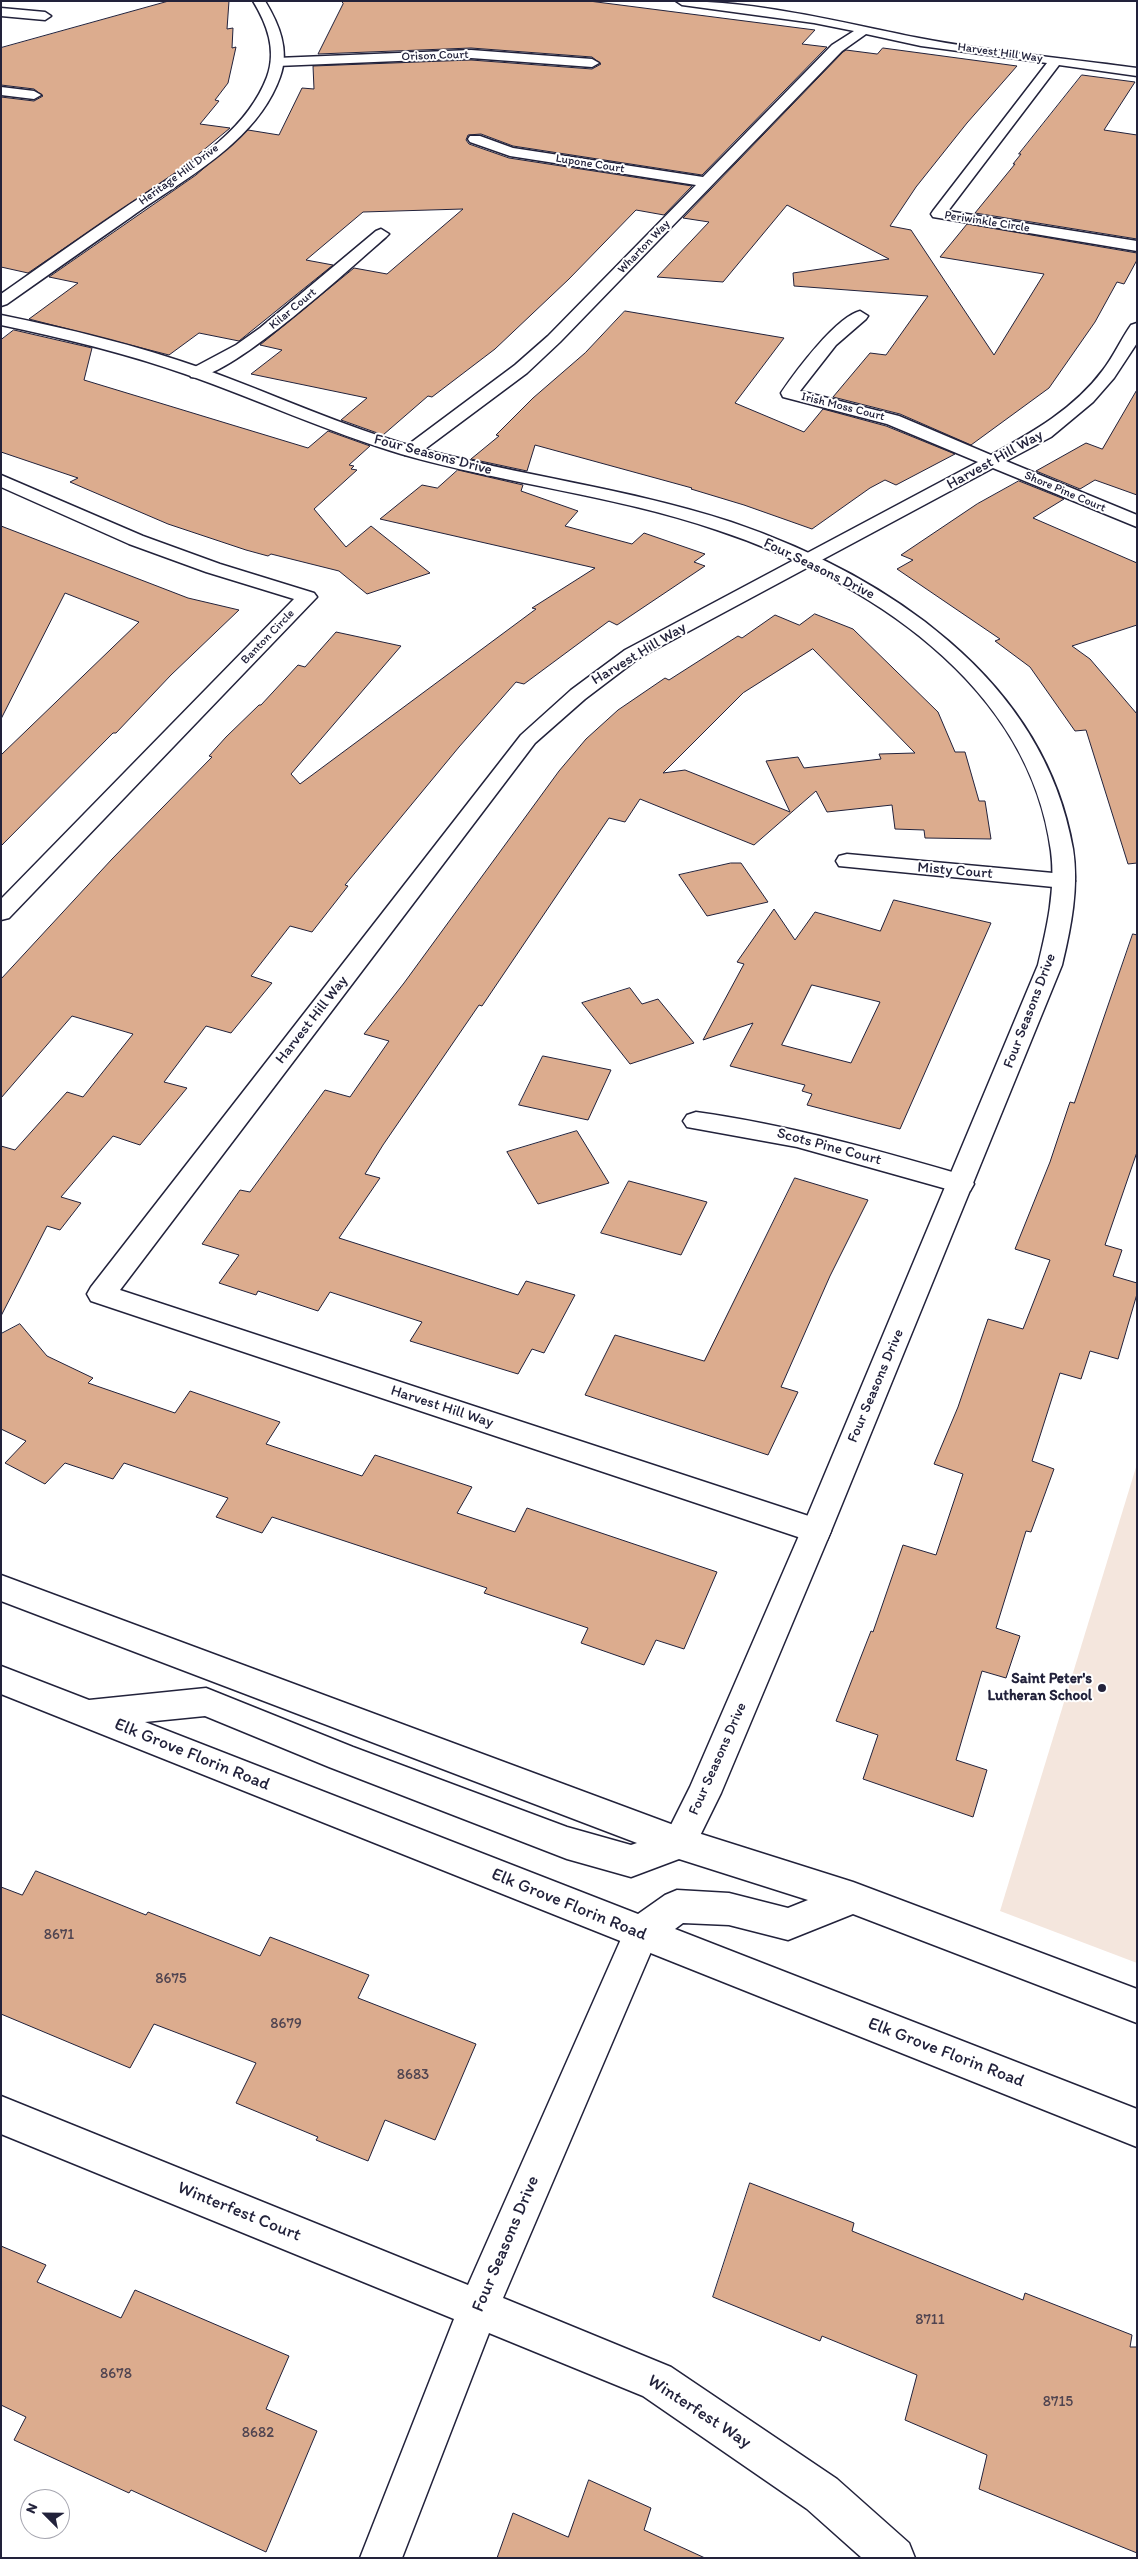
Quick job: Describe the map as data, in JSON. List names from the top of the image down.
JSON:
{
  "streets": {
    "street": [
      "Harvest Hill Way",
      "Orison Court",
      "Lupone Court",
      "Heritage Hill Drive",
      "Periwinkle Circle",
      "Wharton Way",
      "Kilar Court",
      "Irish Moss Court",
      "Four Seasons Drive",
      "Shore Pine Court",
      "Banton Circle",
      "Misty Court",
      "Scots Pine Court",
      "Elk Grove Florin Road",
      "Winterfest Court",
      "Winterfest Way"
    ]
  },
  "crossings": [
    ["Harvest Hill Way", "Periwinkle Circle"],
    ["Harvest Hill Way", "Wharton Way"],
    ["Harvest Hill Way", "Irish Moss Court"],
    ["Harvest Hill Way", "Four Seasons Drive"],
    ["Harvest Hill Way", "Shore Pine Court"],
    ["Orison Court", "Heritage Hill Drive"],
    ["Lupone Court", "Wharton Way"],
    ["Wharton Way", "Four Seasons Drive"],
    ["Kilar Court", "Four Seasons Drive"],
    ["Irish Moss Court", "Shore Pine Court"],
    ["Four Seasons Drive", "Misty Court"],
    ["Four Seasons Drive", "Scots Pine Court"],
    ["Four Seasons Drive", "Elk Grove Florin Road"],
    ["Four Seasons Drive", "Winterfest Court"],
    ["Four Seasons Drive", "Winterfest Way"],
    ["Winterfest Court", "Winterfest Way"]
  ],
  "places": ["Saint Peter's Lutheran School"],
  "house_numbers": [
    "8671",
    "8675",
    "8679",
    "8683",
    "8711",
    "8678",
    "8715",
    "8682"
  ],
  "north": "top left"
}
